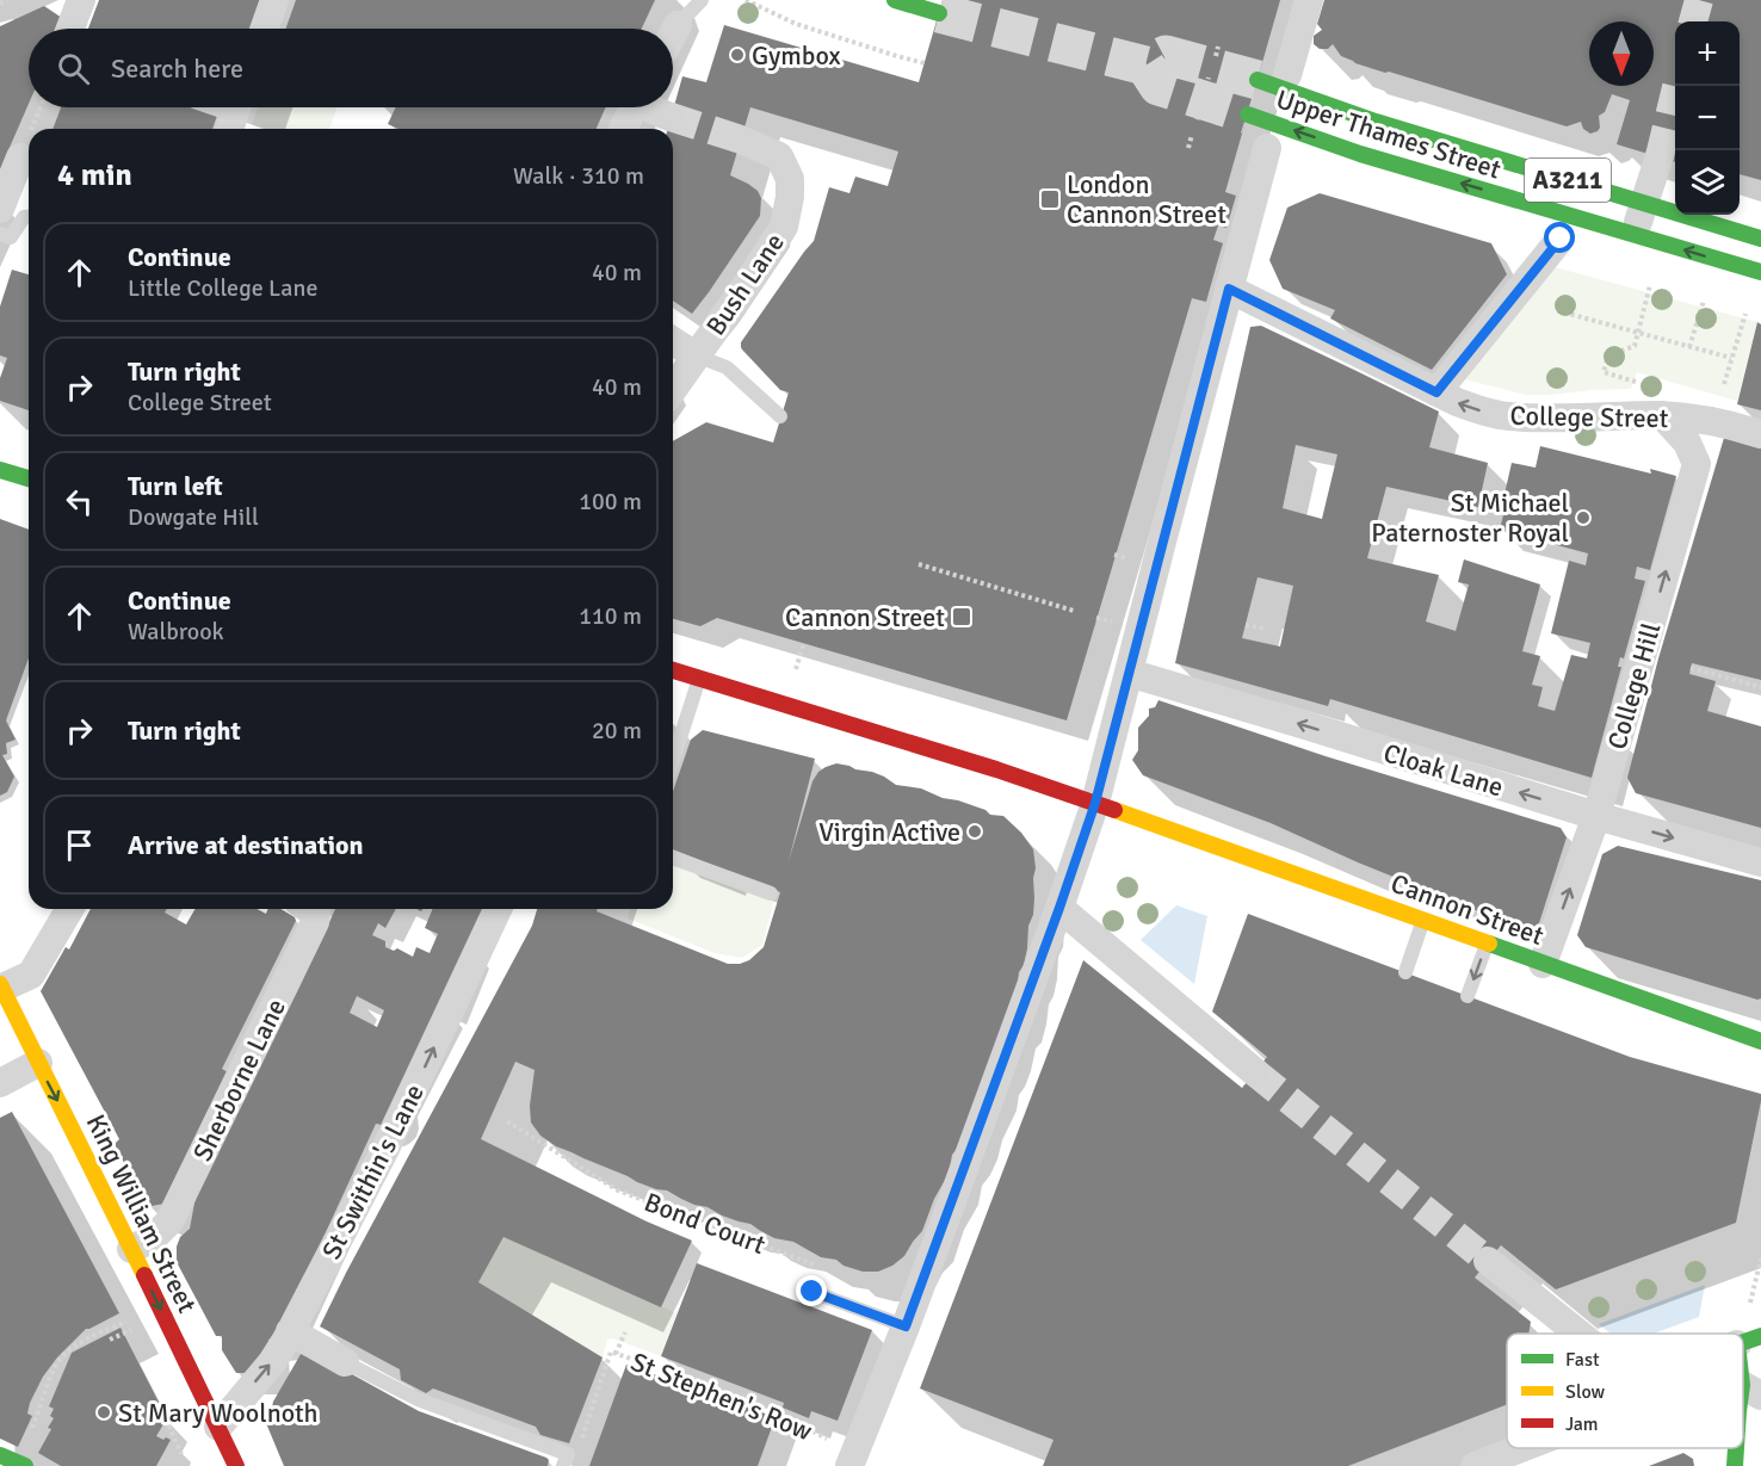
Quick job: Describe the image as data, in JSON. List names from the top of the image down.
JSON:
{
  "streets": {
    "street": [
      "Upper Thames Street",
      "A3211",
      "Bush Lane",
      "College Street",
      "College Hill",
      "Cloak Lane",
      "Cannon Street",
      "Sherborne Lane",
      "St Swithin's Lane",
      "King William Street"
    ],
    "path": ["Bond Court", "St Stephen's Row"]
  },
  "crossings": [
    ["College Street", "College Hill"],
    ["College Hill", "Cloak Lane"],
    ["College Hill", "Cannon Street"],
    ["Sherborne Lane", "King William Street"],
    ["St Swithin's Lane", "King William Street"]
  ],
  "one_way": [
    "College Street",
    "College Hill",
    "St Swithin's Lane",
    "King William Street"
  ],
  "places": {
    "other": [
      "Gymbox",
      "St Michael Paternoster Royal",
      "Virgin Active",
      "St Mary Woolnoth"
    ],
    "transit": ["London Cannon Street", "Cannon Street"]
  },
  "legend": ["Fast", "Slow", "Jam"],
  "north": "bottom",
  "page": {
    "map_buttons": ["+", "−"],
    "search": "Search here",
    "heading": ["4 min", "Walk · 310 m"],
    "list": [
      ["Continue", "Little College Lane", "40 m"],
      ["Turn right", "College Street", "40 m"],
      ["Turn left", "Dowgate Hill", "100 m"],
      ["Continue", "Walbrook", "110 m"],
      ["Turn right", "20 m"],
      "Arrive at destination"
    ]
  }
}
